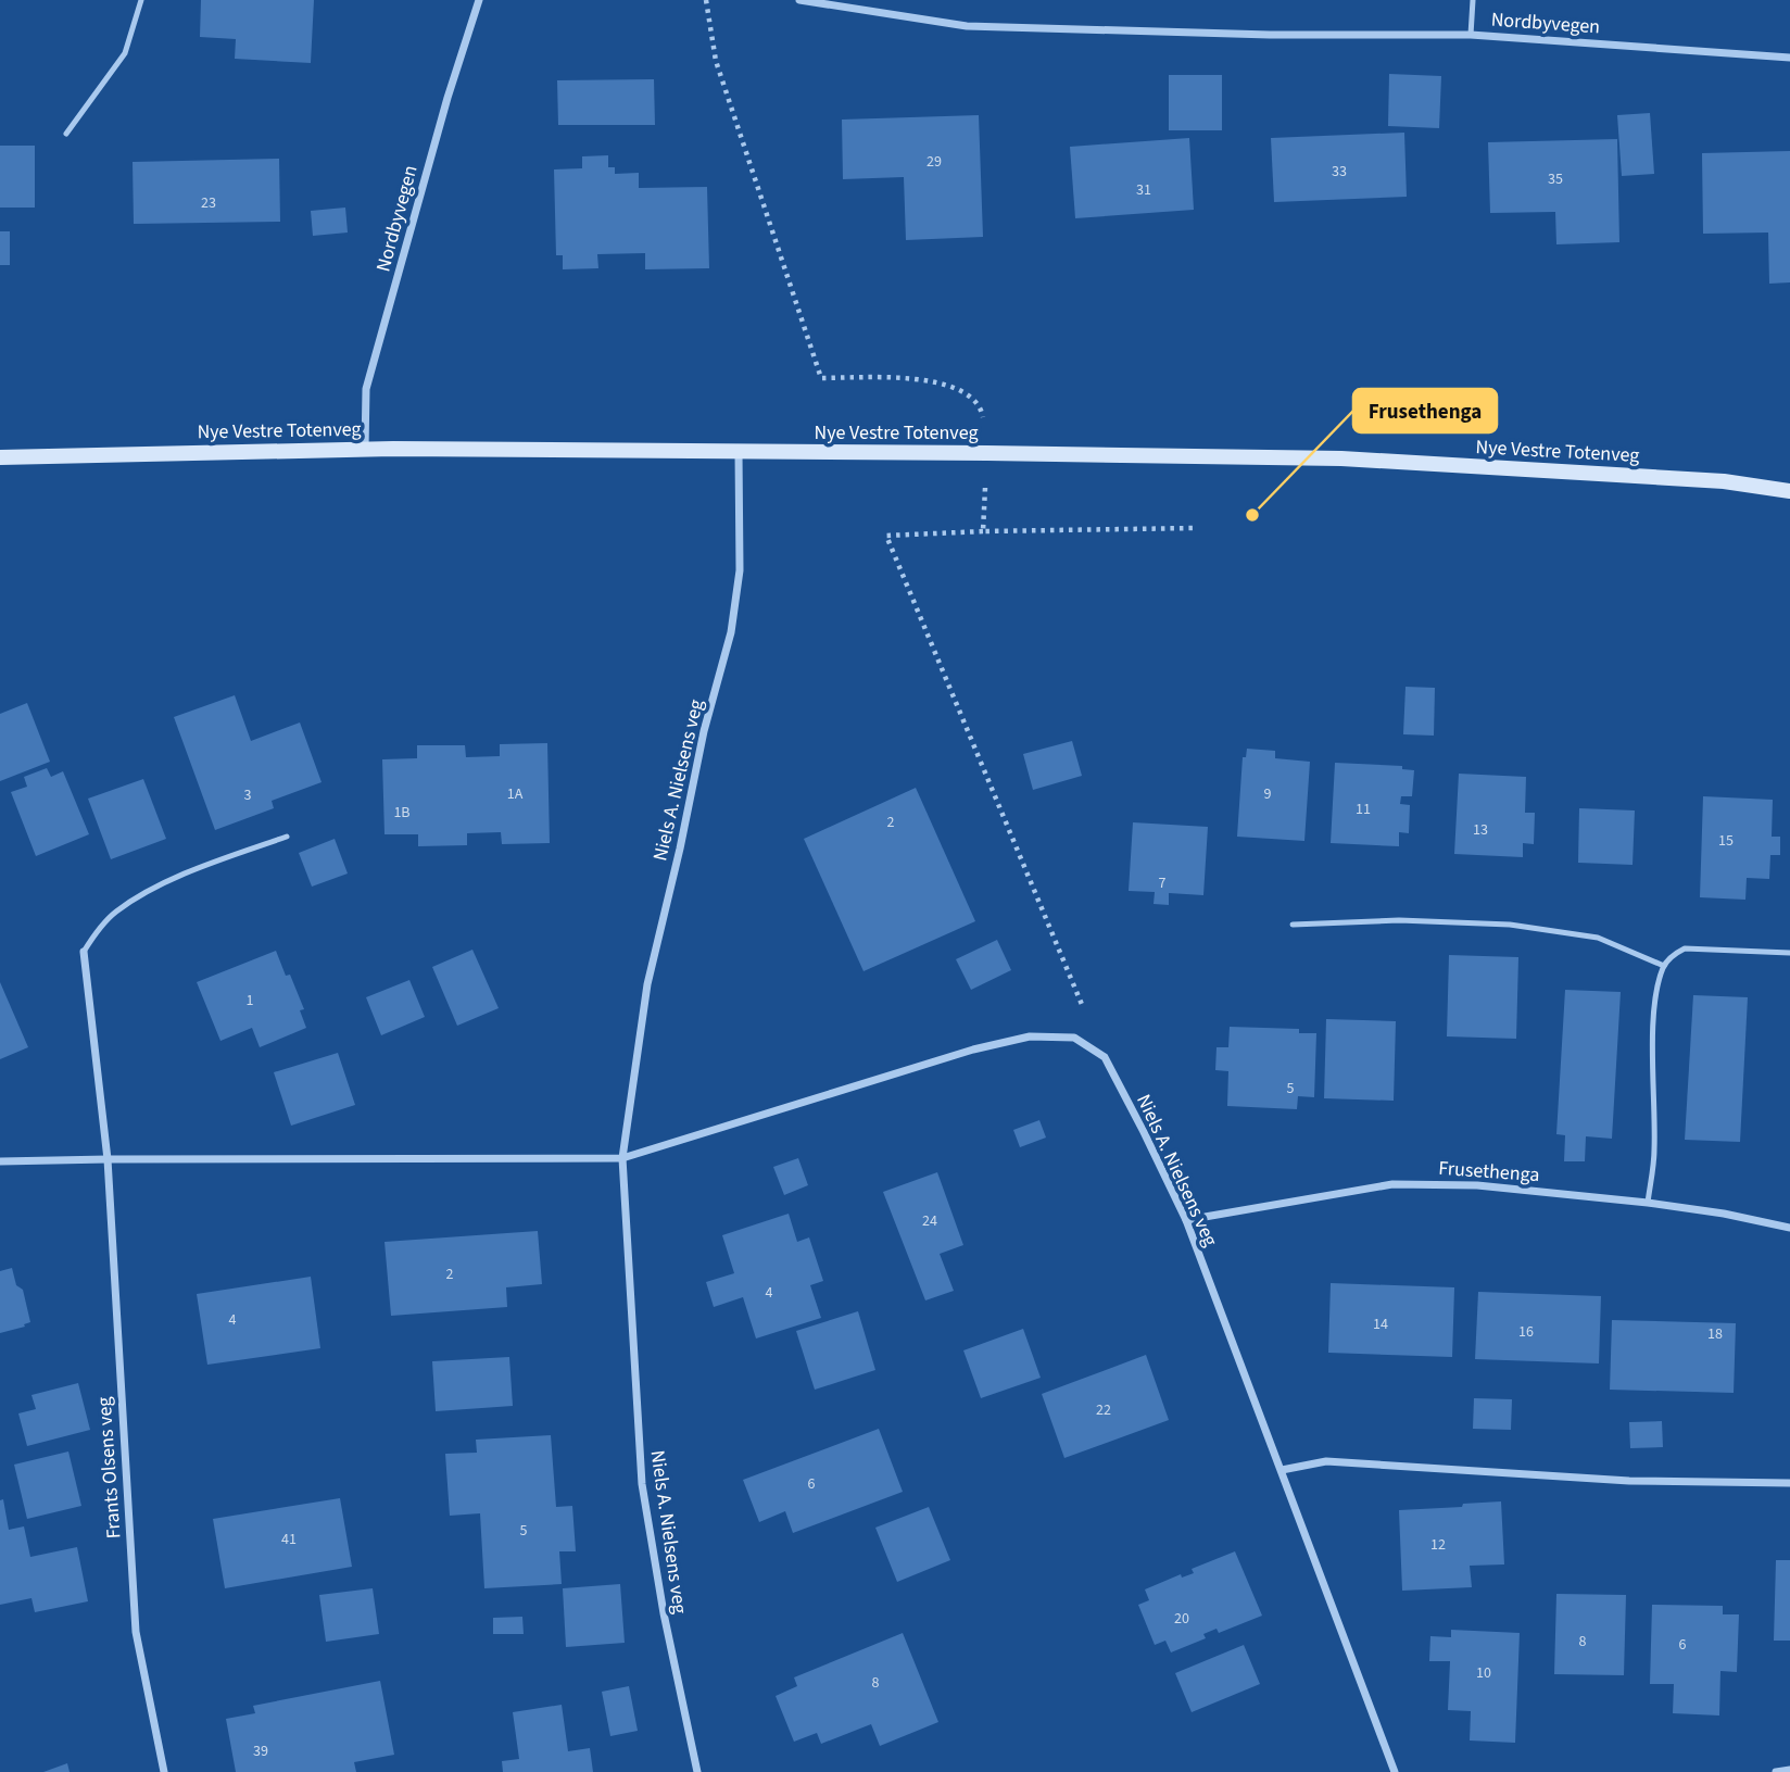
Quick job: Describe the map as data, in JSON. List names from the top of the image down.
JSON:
{
  "streets": {
    "main road": ["Nye Vestre Totenveg"],
    "street": [
      "Nordbyvegen",
      "Niels A. Nielsens veg",
      "Frusethenga",
      "Frants Olsens veg"
    ]
  },
  "crossings": [
    ["Nordbyvegen", "Nye Vestre Totenveg"],
    ["Nye Vestre Totenveg", "Niels A. Nielsens veg"],
    ["Niels A. Nielsens veg", "Frusethenga"]
  ],
  "places": ["Frusethenga"],
  "house_numbers": [
    "29",
    "33",
    "35",
    "31",
    "23",
    "1A",
    "9",
    "3",
    "11",
    "1B",
    "2",
    "13",
    "15",
    "7",
    "1",
    "5",
    "24",
    "2",
    "4",
    "4",
    "14",
    "16",
    "18",
    "22",
    "6",
    "5",
    "41",
    "12",
    "20",
    "8",
    "6",
    "10",
    "8",
    "39"
  ]
}
